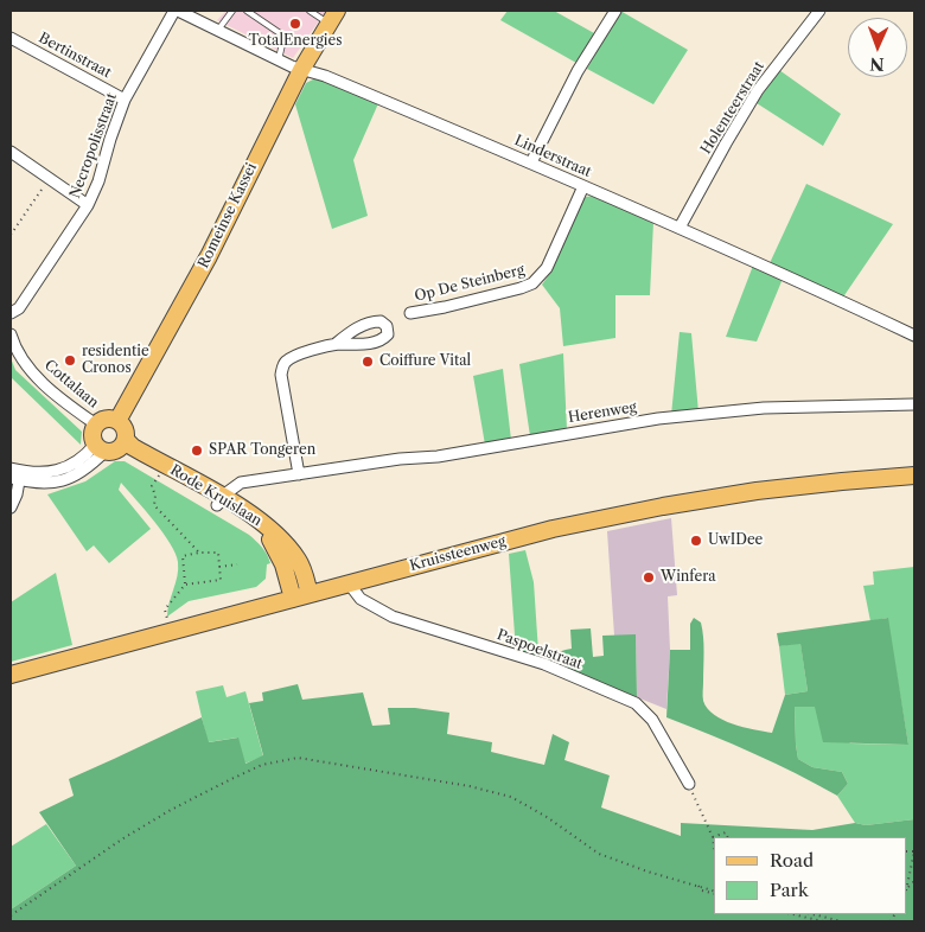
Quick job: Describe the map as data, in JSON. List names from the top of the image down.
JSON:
{
  "streets": {
    "main road": ["Romeinse Kassei", "Rode Kruislaan", "Kruissteenweg"],
    "street": [
      "Bertinstraat",
      "Holenteerstraat",
      "Necropolisstraat",
      "Linderstraat",
      "Op De Steinberg",
      "Cottalaan",
      "Herenweg",
      "Paspoelstraat"
    ]
  },
  "crossings": [
    ["Bertinstraat", "Necropolisstraat"],
    ["Holenteerstraat", "Linderstraat"],
    ["Necropolisstraat", "Linderstraat"],
    ["Linderstraat", "Romeinse Kassei"],
    ["Linderstraat", "Op De Steinberg"],
    ["Herenweg", "Rode Kruislaan"],
    ["Rode Kruislaan", "Kruissteenweg"],
    ["Kruissteenweg", "Paspoelstraat"]
  ],
  "places": [
    "TotalEnergies",
    "residentie Cronos",
    "Coiffure Vital",
    "SPAR Tongeren",
    "UwIDee",
    "Winfera"
  ],
  "legend": ["Road", "Park"],
  "north": "bottom"
}
